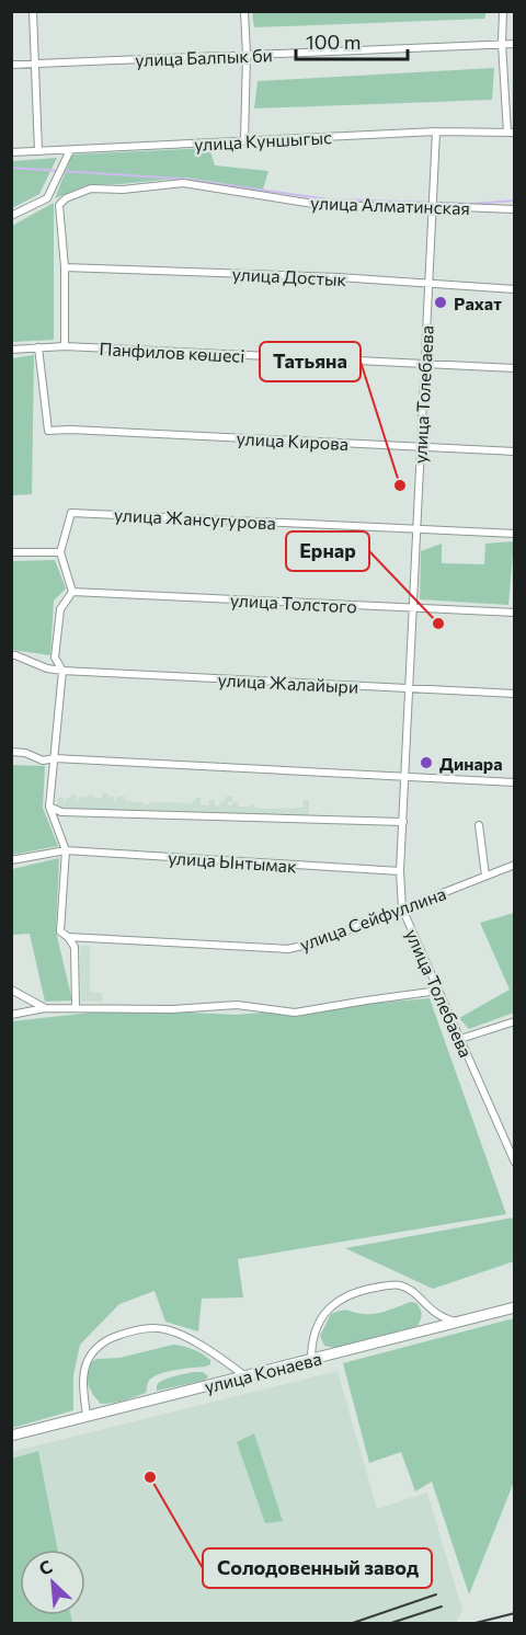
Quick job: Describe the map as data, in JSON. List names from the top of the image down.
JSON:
{
  "streets": {
    "main road": ["улица Конаева"],
    "street": [
      "улица Балпык би",
      "улица Куншыгыс",
      "улица Алматинская",
      "улица Достык",
      "Панфилов көшесі",
      "улица Толебаева",
      "улица Кирова",
      "улица Жансугурова",
      "улица Толстого",
      "улица Жалайыри",
      "улица Ынтымак",
      "улица Сейфуллина"
    ]
  },
  "crossings": [
    ["улица Куншыгыс", "улица Толебаева"],
    ["улица Алматинская", "улица Достык"],
    ["улица Алматинская", "улица Толебаева"],
    ["улица Достык", "улица Толебаева"],
    ["Панфилов көшесі", "улица Толебаева"],
    ["Панфилов көшесі", "улица Кирова"],
    ["улица Толебаева", "улица Кирова"],
    ["улица Толебаева", "улица Жансугурова"],
    ["улица Толебаева", "улица Толстого"],
    ["улица Толебаева", "улица Жалайыри"],
    ["улица Толебаева", "улица Ынтымак"],
    ["улица Толебаева", "улица Сейфуллина"]
  ],
  "places": [
    "Рахат",
    "Татьяна",
    "Ернар",
    "Динара",
    "Солодовенный завод"
  ],
  "scale_bar": "100 m",
  "north": "top left"
}
